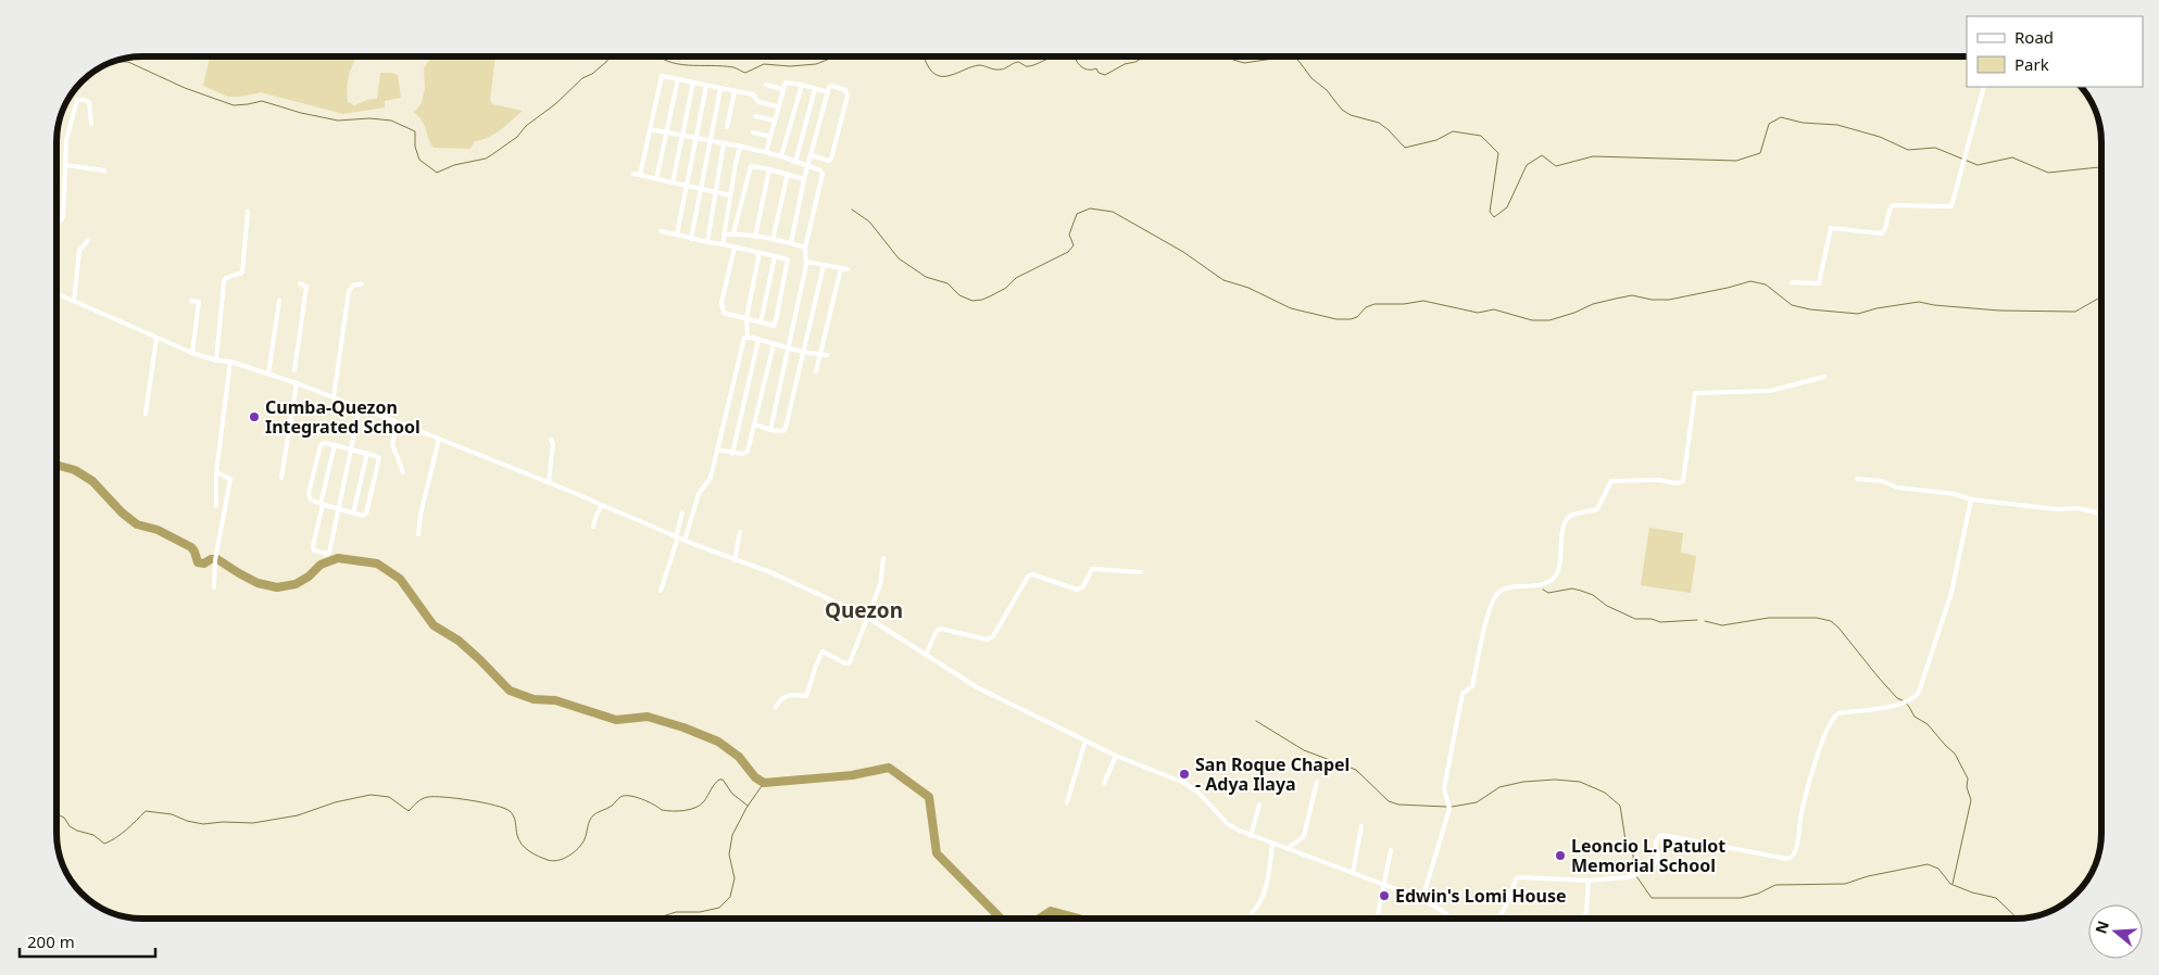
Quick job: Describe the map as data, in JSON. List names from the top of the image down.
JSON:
{
  "districts": ["Quezon"],
  "places": [
    "Cumba-Quezon Integrated School",
    "San Roque Chapel - Adya Ilaya",
    "Leoncio L. Patulot Memorial School",
    "Edwin's Lomi House"
  ],
  "legend": ["Road", "Park"],
  "scale_bar": "200 m",
  "north": "left"
}
